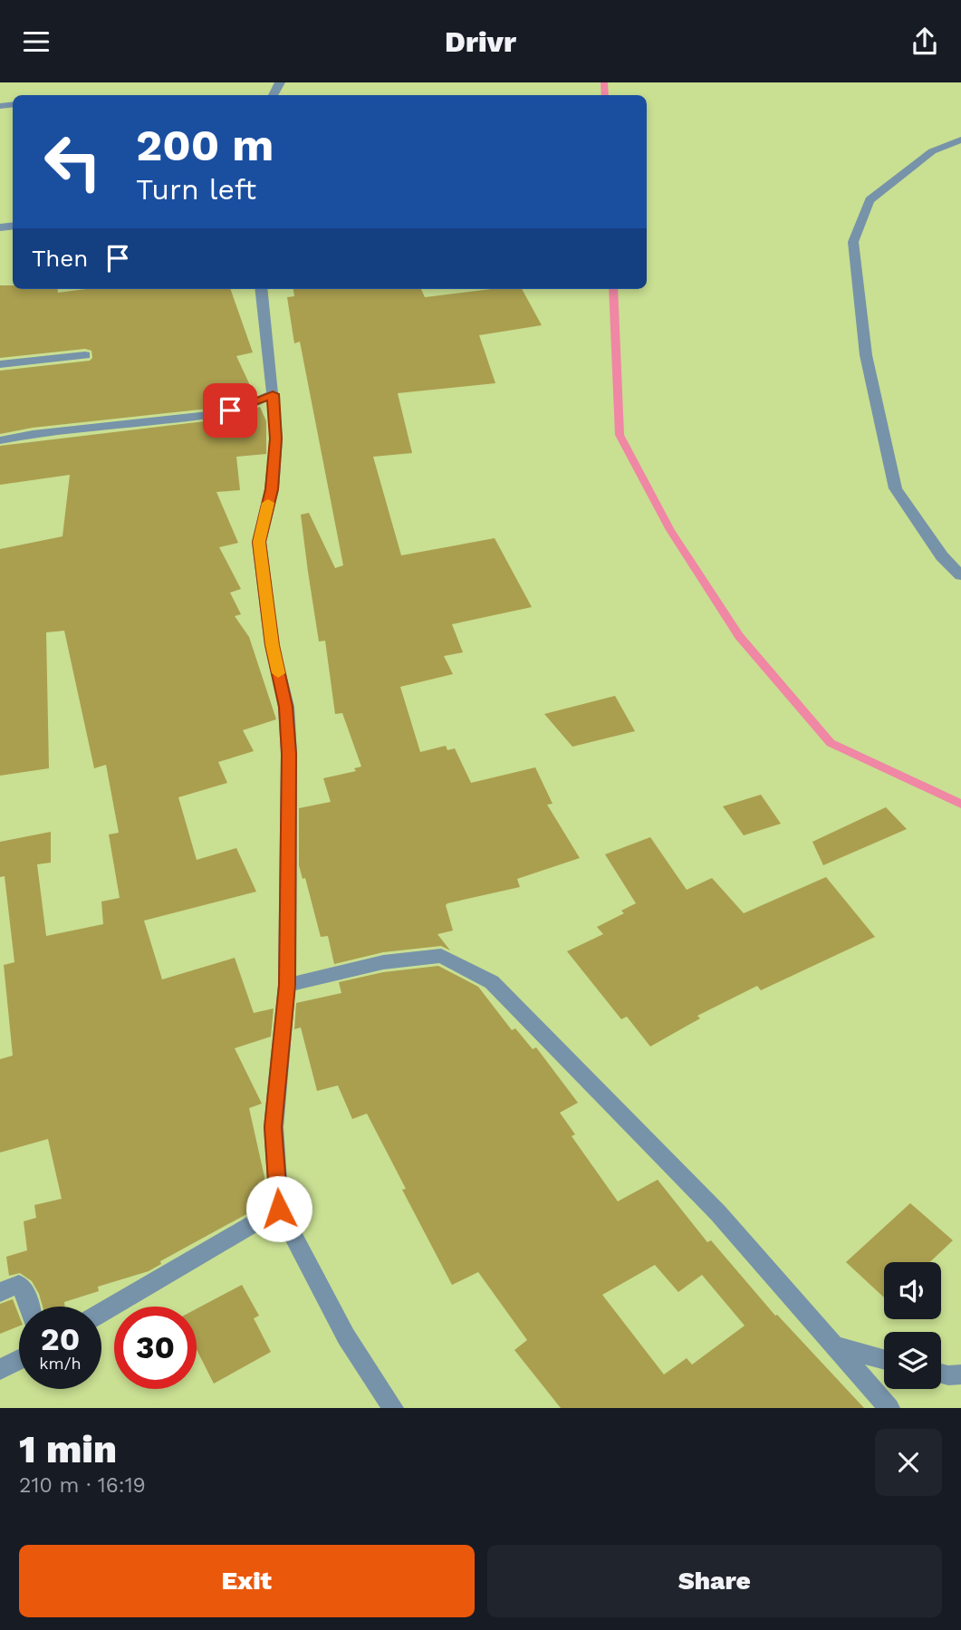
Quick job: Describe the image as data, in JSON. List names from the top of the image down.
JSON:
{
  "page": {
    "header": "Drivr",
    "turn": ["200 m", "Turn left"],
    "then": "Then",
    "speed": "20 km/h",
    "limit": "30",
    "heading": ["1 min", "210 m · 16:19"],
    "buttons": ["Exit", "Share"]
  }
}
